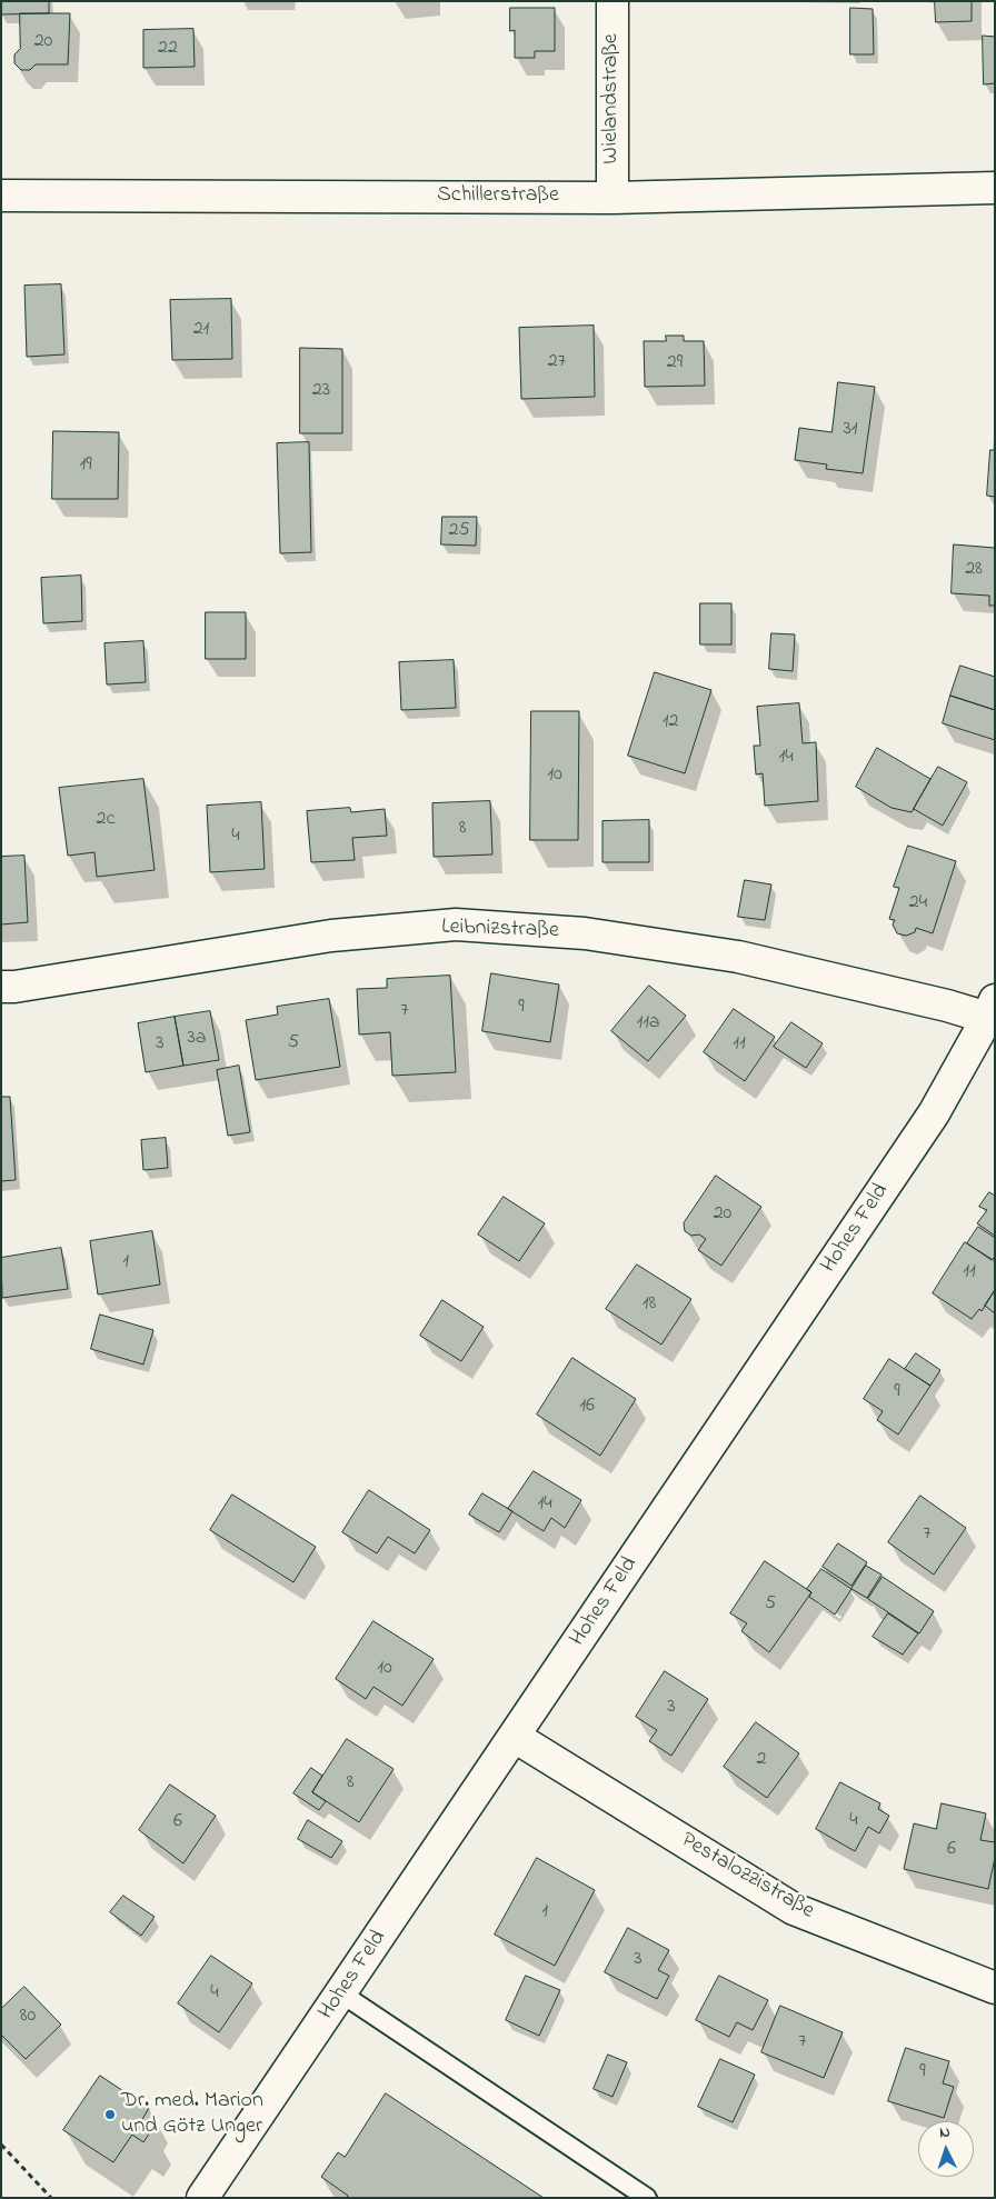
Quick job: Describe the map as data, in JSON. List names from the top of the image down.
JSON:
{
  "streets": {
    "street": [
      "Wielandstraße",
      "Schillerstraße",
      "Leibnizstraße",
      "Hohes Feld",
      "Pestalozzistraße"
    ]
  },
  "crossings": [
    ["Wielandstraße", "Schillerstraße"],
    ["Leibnizstraße", "Hohes Feld"],
    ["Hohes Feld", "Pestalozzistraße"]
  ],
  "places": ["Dr. med. Marion und Götz Unger"],
  "house_numbers": [
    "20",
    "22",
    "21",
    "27",
    "29",
    "23",
    "31",
    "19",
    "25",
    "28",
    "12",
    "14",
    "10",
    "2c",
    "8",
    "4",
    "24",
    "9",
    "7",
    "11a",
    "3a",
    "5",
    "3",
    "11",
    "20",
    "1",
    "11",
    "18",
    "9",
    "16",
    "14",
    "7",
    "5",
    "10",
    "3",
    "2",
    "8",
    "4",
    "6",
    "6",
    "1",
    "3",
    "4",
    "80",
    "7",
    "9"
  ],
  "north": "top"
}
